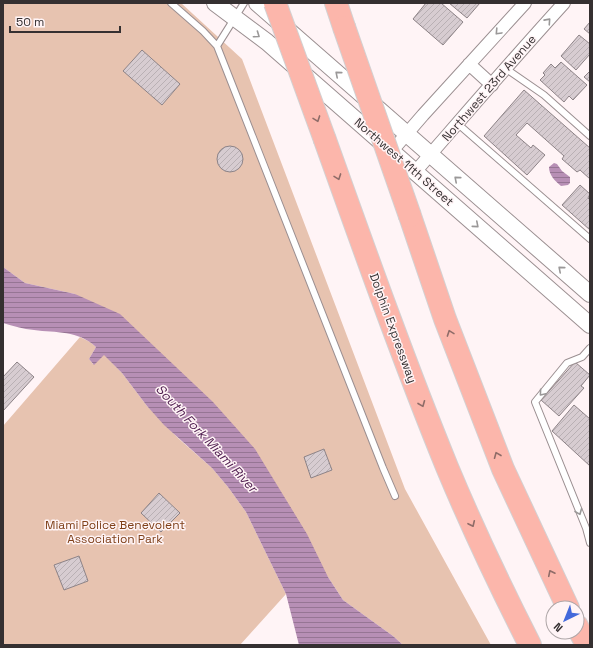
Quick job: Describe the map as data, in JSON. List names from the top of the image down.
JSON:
{
  "streets": {
    "highway": ["Dolphin Expressway"],
    "street": ["Northwest 23rd Avenue", "Northwest 11th Street"]
  },
  "crossings": [
    ["Northwest 23rd Avenue", "Northwest 11th Street"]
  ],
  "water": ["South Fork Miami River"],
  "parks": ["Miami Police Benevolent Association Park"],
  "scale_bar": "50 m",
  "north": "bottom left"
}
